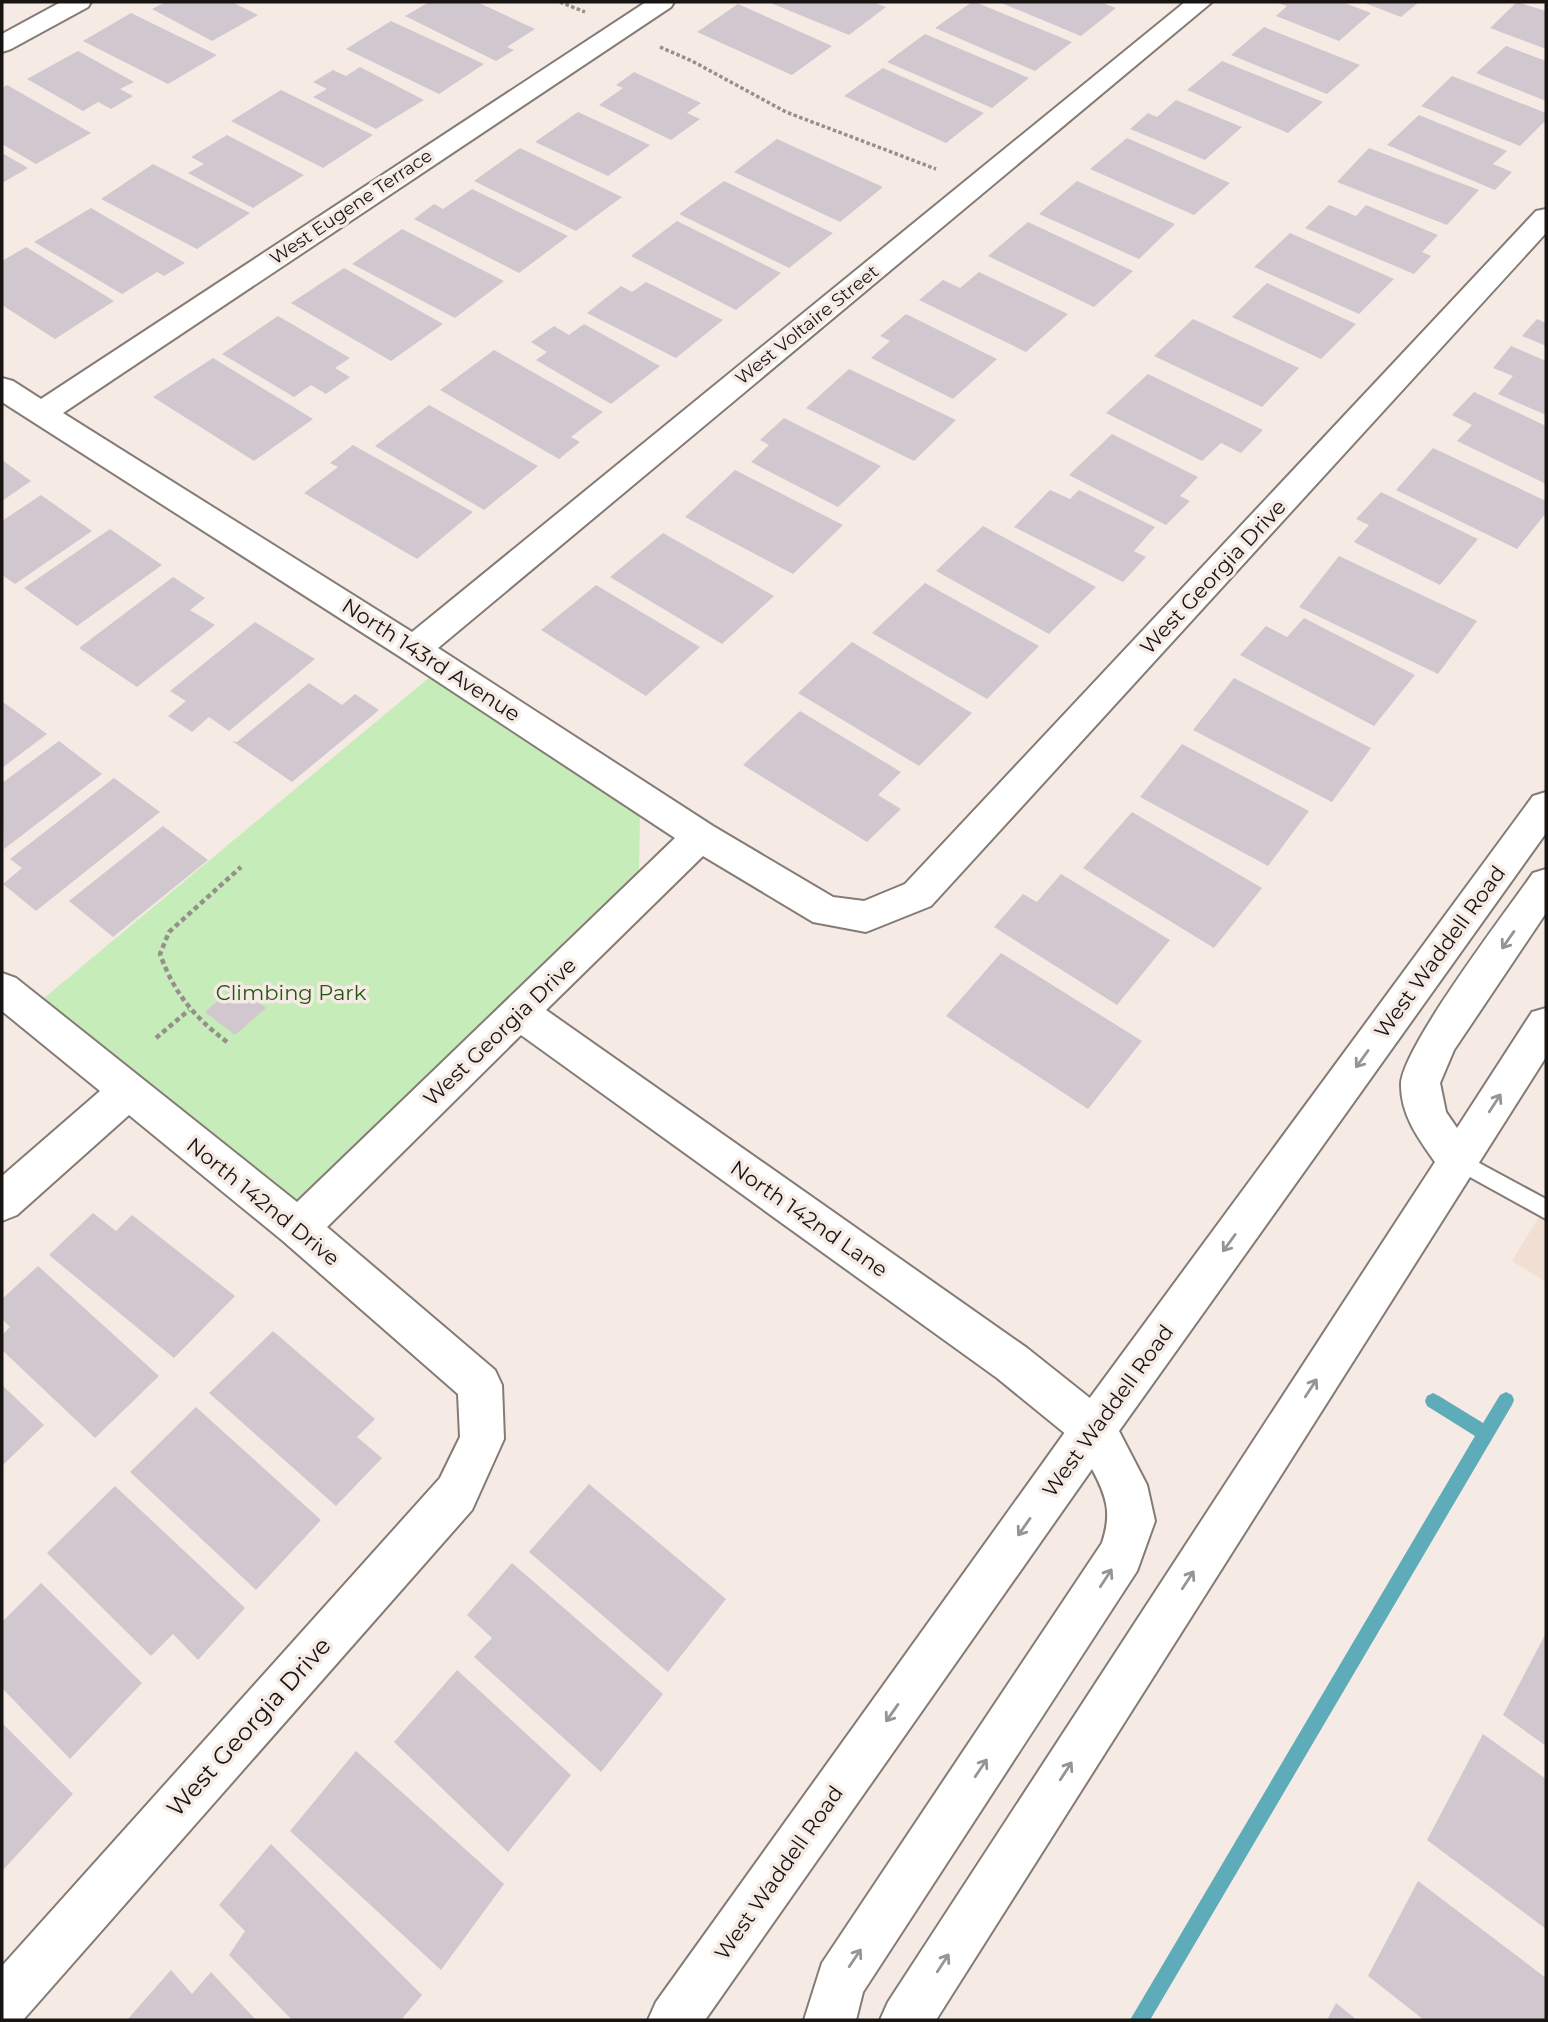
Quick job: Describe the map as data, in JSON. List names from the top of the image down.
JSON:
{
  "streets": {
    "street": [
      "West Eugene Terrace",
      "West Voltaire Street",
      "West Georgia Drive",
      "North 143rd Avenue",
      "West Waddell Road",
      "North 142nd Drive",
      "North 142nd Lane"
    ]
  },
  "crossings": [
    ["West Eugene Terrace", "North 143rd Avenue"],
    ["West Voltaire Street", "North 143rd Avenue"],
    ["West Georgia Drive", "North 143rd Avenue"],
    ["West Georgia Drive", "North 142nd Drive"],
    ["West Georgia Drive", "North 142nd Lane"],
    ["West Waddell Road", "North 142nd Lane"]
  ],
  "parks": ["Climbing Park"]
}
